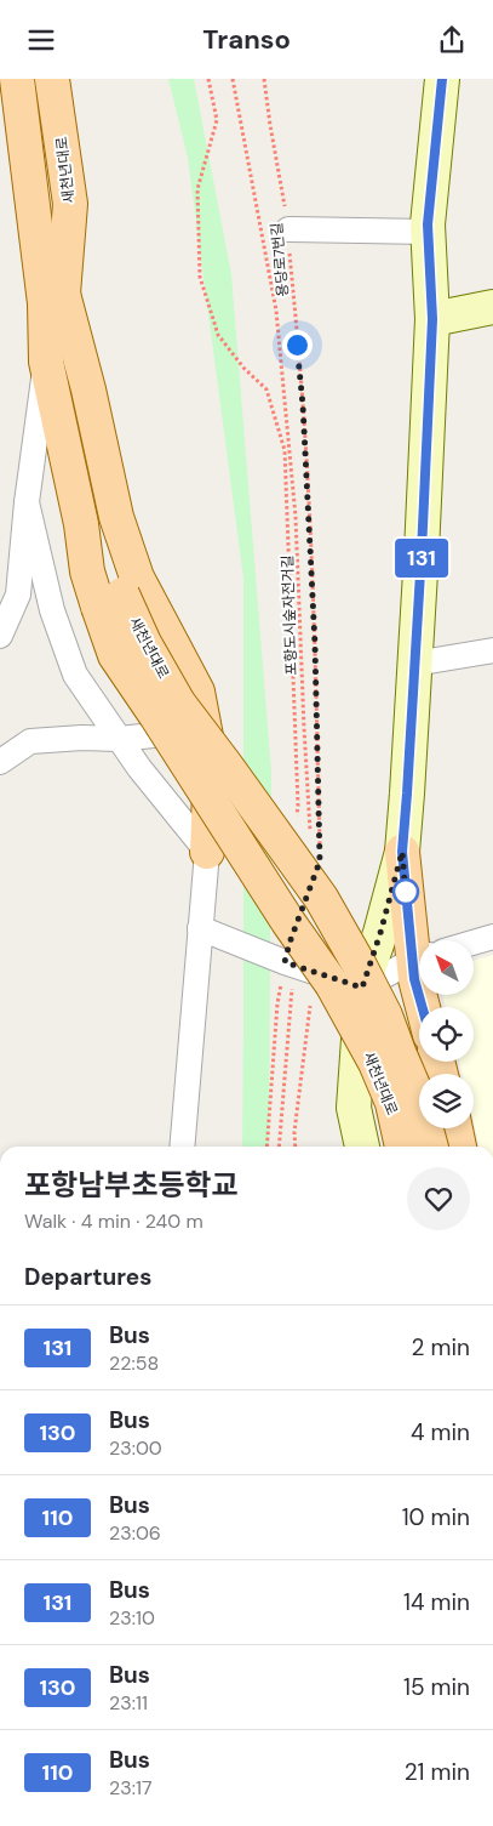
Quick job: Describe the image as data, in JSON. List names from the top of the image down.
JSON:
{
  "streets": {
    "main road": ["새천년대로"],
    "path": ["용당로7번길", "포항도시숲자전거길"]
  },
  "lines": ["bus line 131"],
  "north": "top left",
  "page": {
    "header": "Transo",
    "on_map": "131",
    "heading": [
      ["포항남부초등학교", "Walk · 4 min · 240 m"],
      "Departures"
    ],
    "list": [
      {
        "mark": "131",
        "name": "Bus",
        "note": "22:58",
        "value": "2 min"
      },
      {
        "mark": "130",
        "name": "Bus",
        "note": "23:00",
        "value": "4 min"
      },
      {
        "mark": "110",
        "name": "Bus",
        "note": "23:06",
        "value": "10 min"
      },
      {
        "mark": "131",
        "name": "Bus",
        "note": "23:10",
        "value": "14 min"
      },
      {
        "mark": "130",
        "name": "Bus",
        "note": "23:11",
        "value": "15 min"
      },
      {
        "mark": "110",
        "name": "Bus",
        "note": "23:17",
        "value": "21 min"
      }
    ]
  }
}
